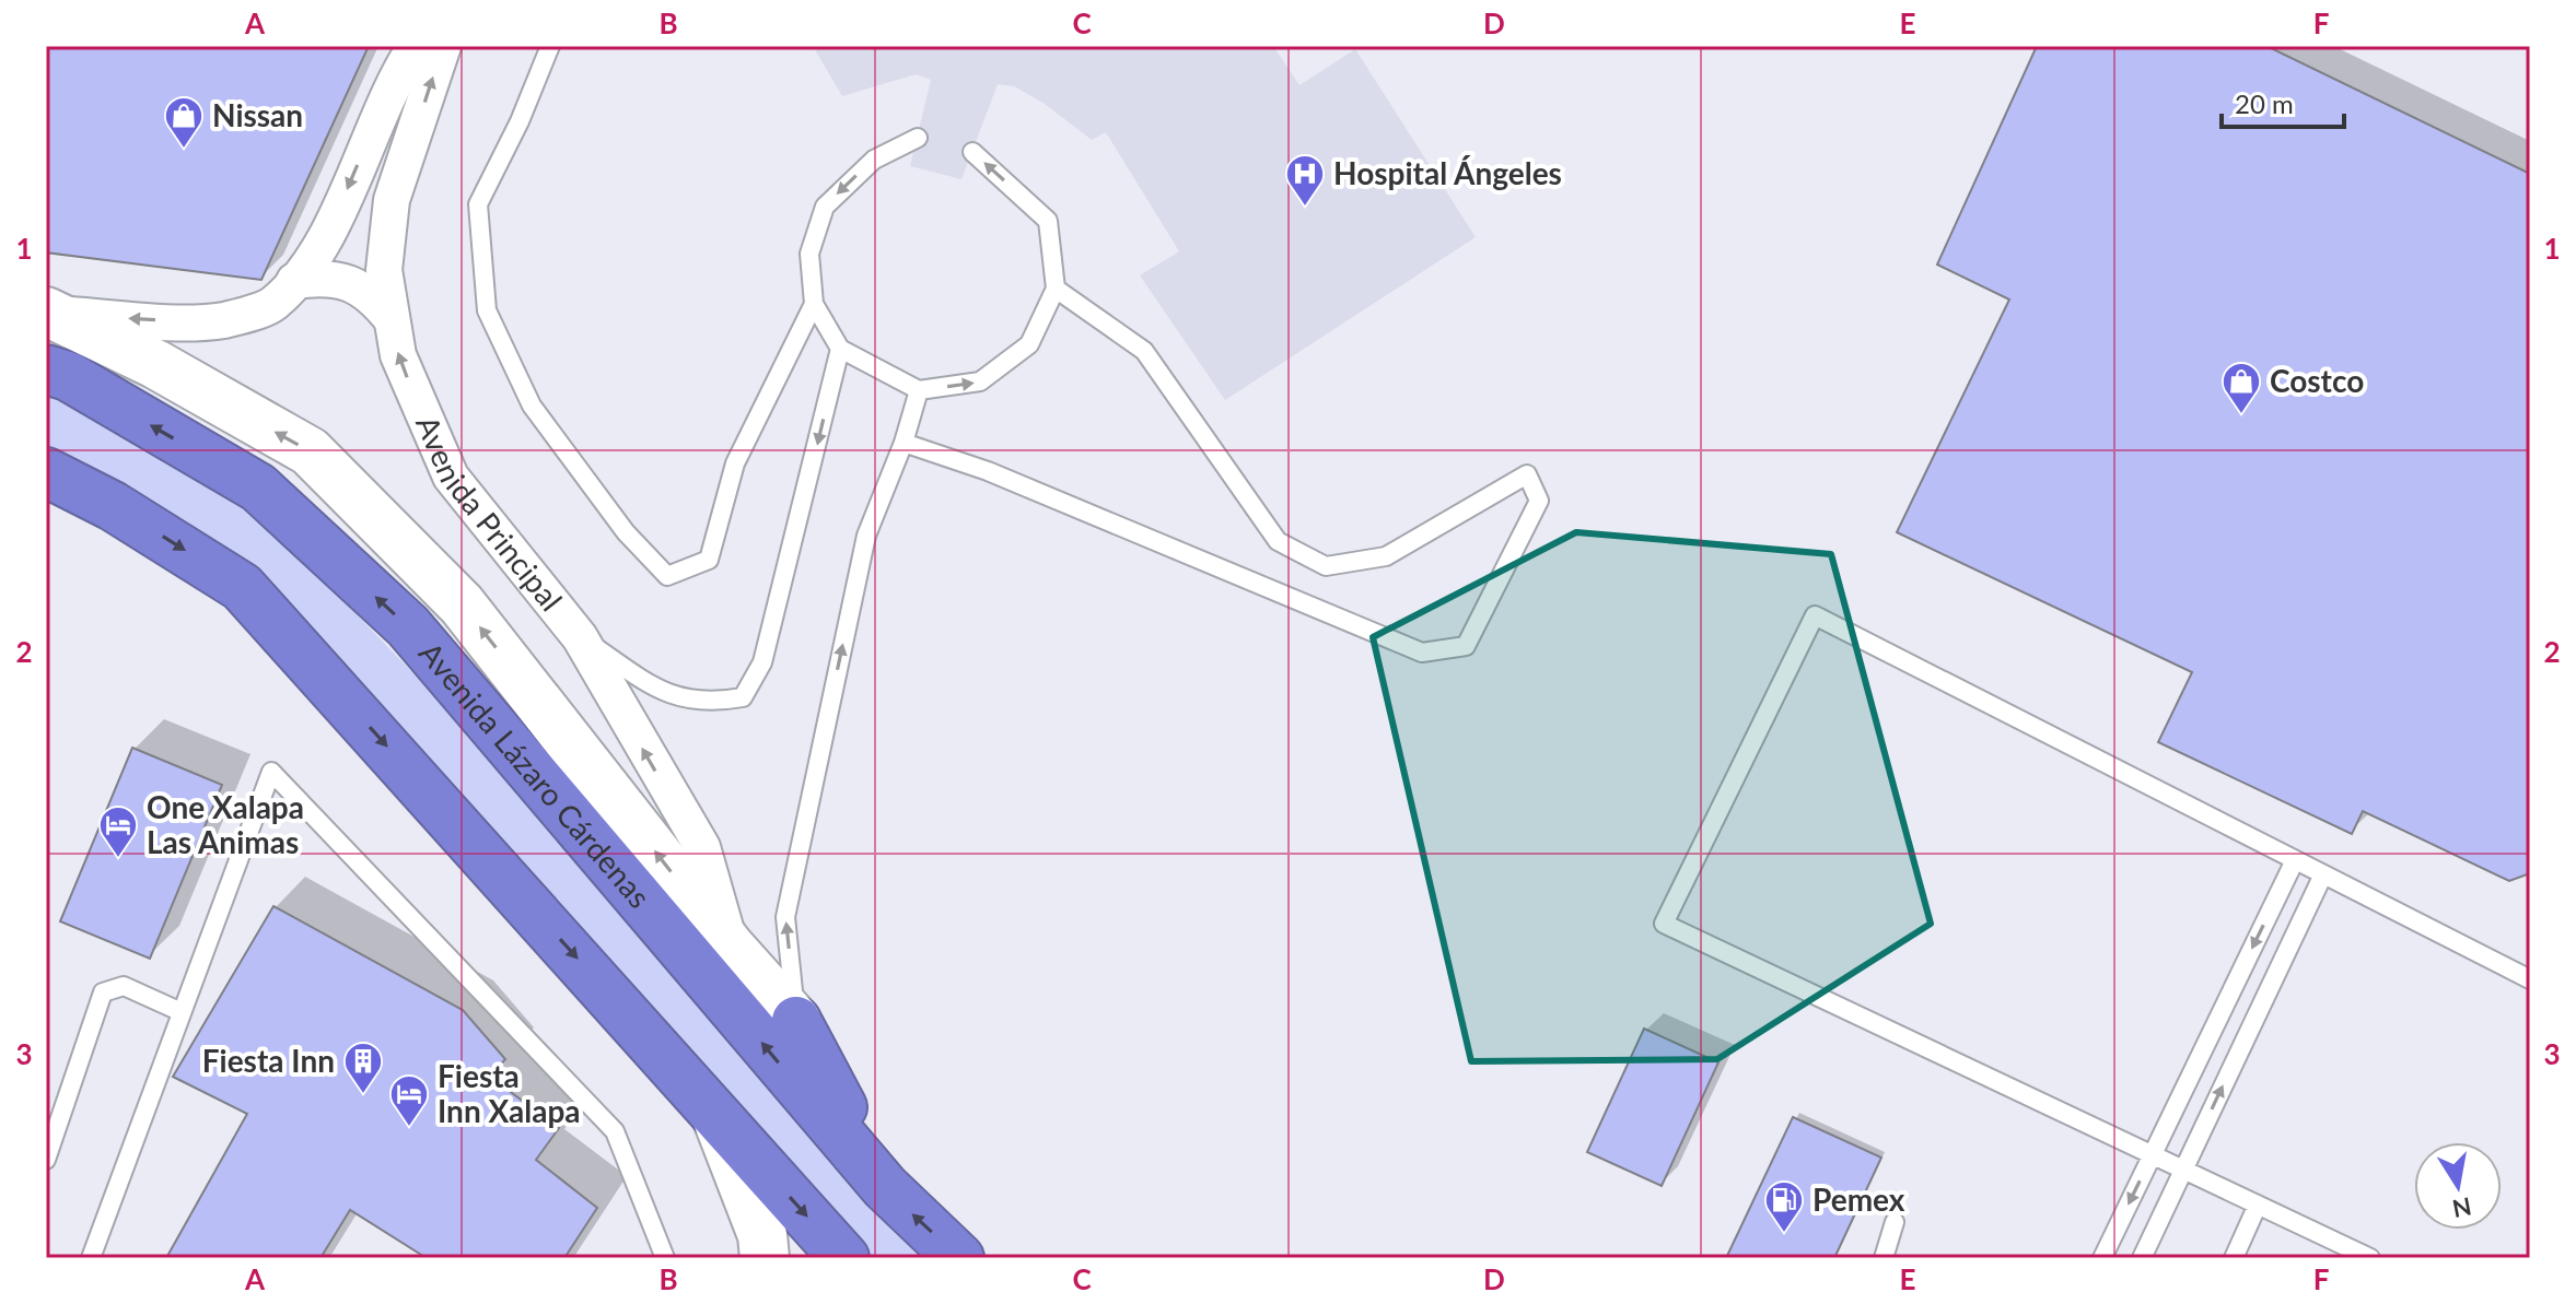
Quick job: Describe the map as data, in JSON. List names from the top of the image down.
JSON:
{
  "streets": {
    "highway": ["Avenida Lázaro Cárdenas"],
    "street": ["Avenida Principal"]
  },
  "crossings": [
    ["Avenida Principal", "Avenida Lázaro Cárdenas"]
  ],
  "one_way": ["Avenida Principal", "Avenida Lázaro Cárdenas"],
  "places": {
    "shop": ["Nissan", "Costco"],
    "hospital": ["Hospital Ángeles"],
    "hotel": ["One Xalapa Las Animas", "Fiesta Inn Xalapa"],
    "building": ["Fiesta Inn"],
    "fuel station": ["Pemex"]
  },
  "scale_bar": "20 m",
  "north": "bottom",
  "grid": {
    "columns": [
      "A",
      "B",
      "C",
      "D",
      "E",
      "F"
    ],
    "rows": ["1", "2", "3"]
  }
}
